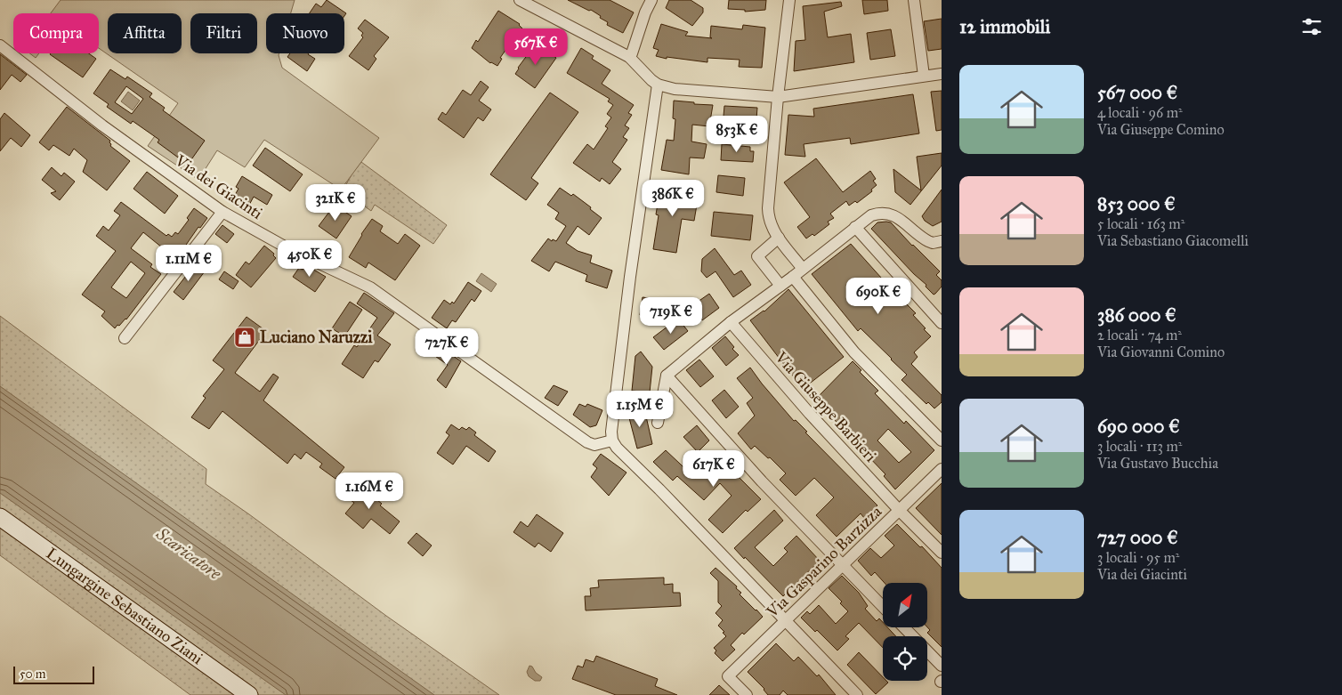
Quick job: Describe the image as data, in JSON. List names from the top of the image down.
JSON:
{
  "streets": {
    "street": [
      "Via dei Giacinti",
      "Via Giuseppe Barbieri",
      "Via Gasparino Barzizza",
      "Lungargine Sebastiano Ziani"
    ]
  },
  "crossings": [
    ["Via Giuseppe Barbieri", "Via Gasparino Barzizza"]
  ],
  "water": ["Scaricatore"],
  "places": {
    "shop": ["Luciano Naruzzi"]
  },
  "scale_bar": "50 m",
  "north": "top right",
  "page": {
    "heading": "12 immobili",
    "chip": [
      "Compra",
      "Affitta",
      "Filtri",
      "Nuovo"
    ],
    "price": [
      "567K €",
      "853K €",
      "386K €",
      "321K €",
      "450K €",
      "1.11M €",
      "690K €",
      "719K €",
      "727K €",
      "1.15M €",
      "617K €",
      "1.16M €"
    ],
    "list": [
      {
        "name": "567 000 €",
        "note": "4 locali · 96 m² · Via Giuseppe Comino"
      },
      {
        "name": "853 000 €",
        "note": "5 locali · 163 m² · Via Sebastiano Giacomelli"
      },
      {
        "name": "386 000 €",
        "note": "2 locali · 74 m² · Via Giovanni Comino"
      },
      {
        "name": "690 000 €",
        "note": "3 locali · 113 m² · Via Gustavo Bucchia"
      },
      {
        "name": "727 000 €",
        "note": "3 locali · 95 m² · Via dei Giacinti"
      }
    ],
    "scale": "50 m"
  }
}
